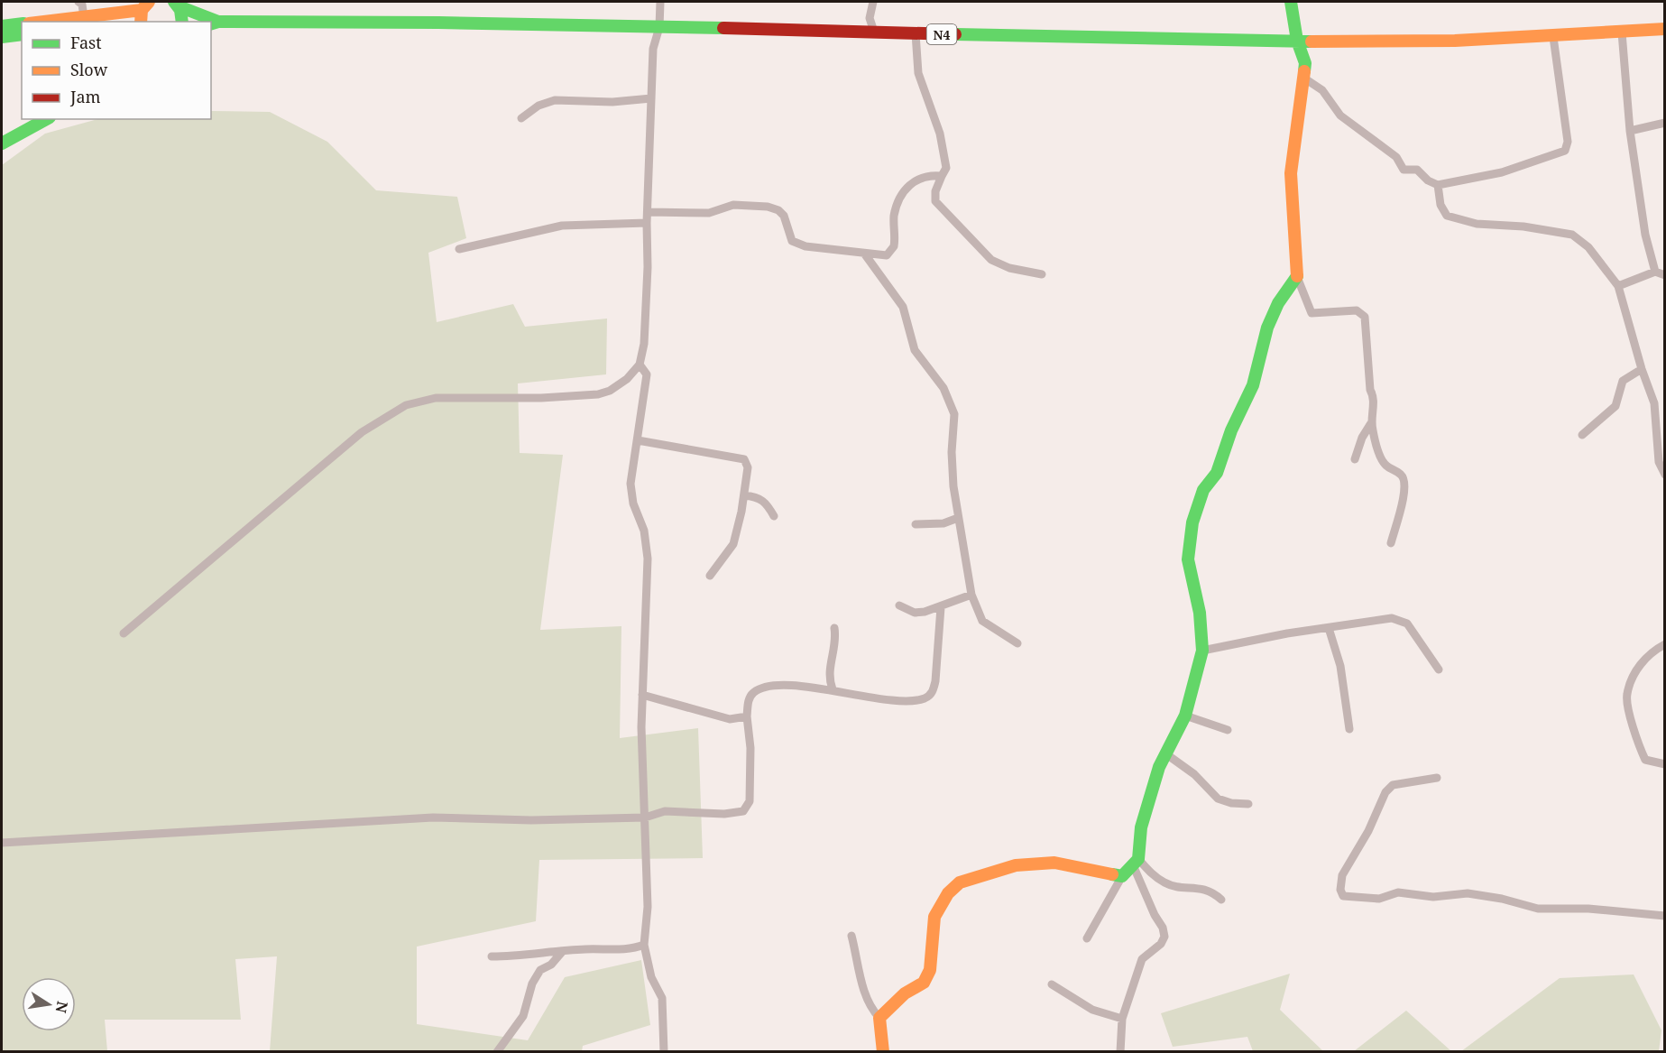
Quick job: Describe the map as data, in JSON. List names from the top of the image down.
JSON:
{
  "streets": {
    "main road": ["N4"]
  },
  "legend": ["Fast", "Slow", "Jam"],
  "north": "right"
}
